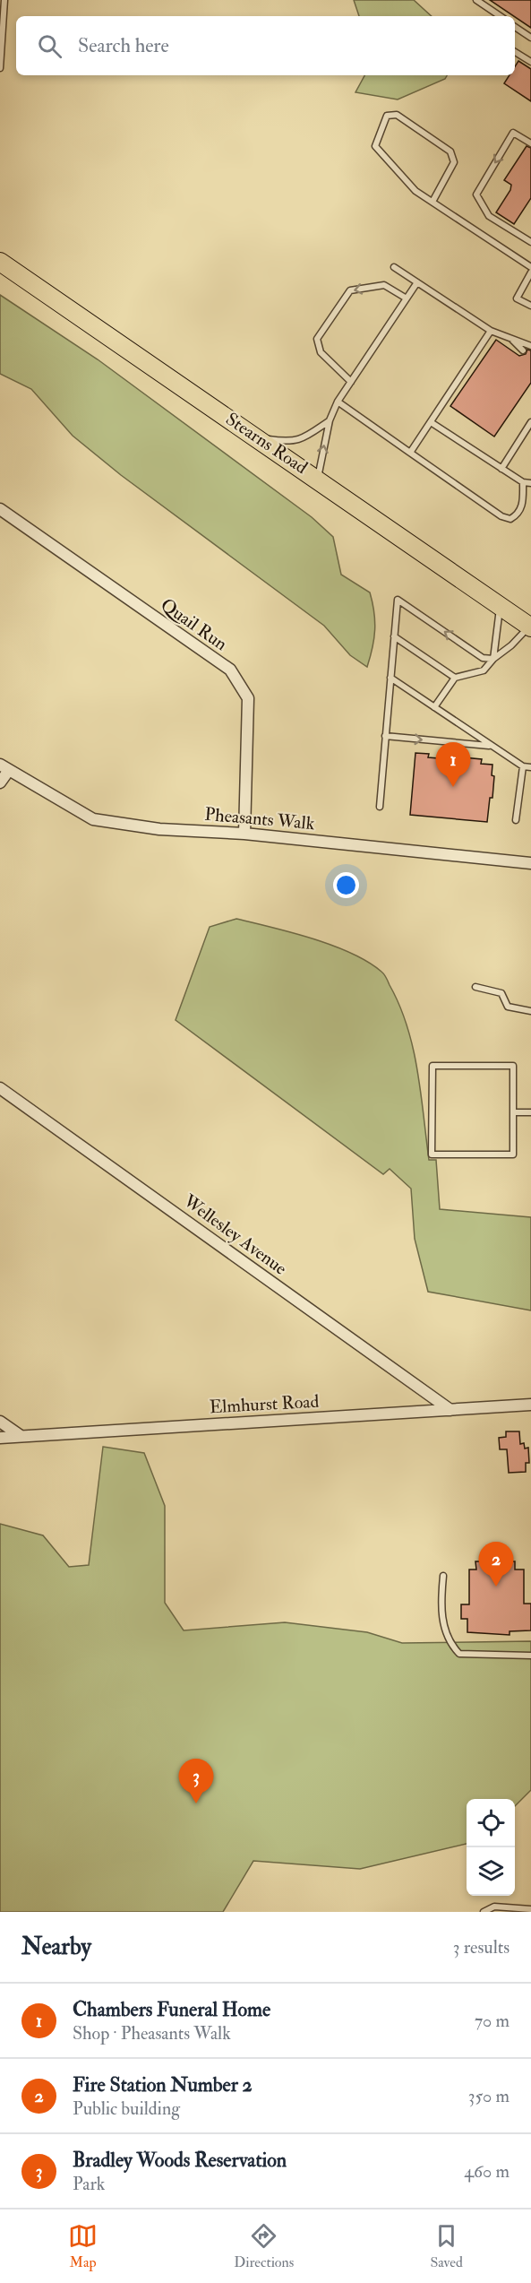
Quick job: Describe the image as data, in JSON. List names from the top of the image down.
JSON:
{
  "streets": {
    "main road": ["Stearns Road"],
    "street": [
      "Quail Run",
      "Pheasants Walk",
      "Wellesley Avenue",
      "Elmhurst Road"
    ]
  },
  "crossings": [
    ["Quail Run", "Pheasants Walk"],
    ["Wellesley Avenue", "Elmhurst Road"]
  ],
  "page": {
    "search": "Search here",
    "pins": ["1", "2", "3"],
    "heading": ["Nearby", "3 results"],
    "list": [
      {
        "mark": "1",
        "name": "Chambers Funeral Home",
        "note": "Shop · Pheasants Walk",
        "value": "70 m"
      },
      {
        "mark": "2",
        "name": "Fire Station Number 2",
        "note": "Public building",
        "value": "350 m"
      },
      {
        "mark": "3",
        "name": "Bradley Woods Reservation",
        "note": "Park",
        "value": "460 m"
      }
    ],
    "nav": ["Map", "Directions", "Saved"]
  }
}
